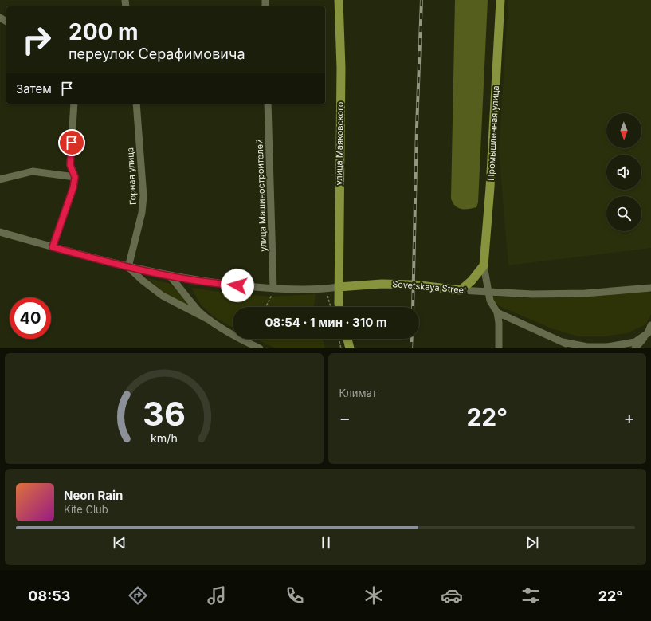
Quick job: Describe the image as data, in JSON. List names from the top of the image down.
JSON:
{
  "streets": {
    "main road": ["Промышленная улица", "улица Маяковского", "Sovetskaya Street"],
    "street": ["Горная улица", "улица Машиностроителей"]
  },
  "crossings": [
    ["Промышленная улица", "Sovetskaya Street"],
    ["улица Маяковского", "Sovetskaya Street"],
    ["Горная улица", "Sovetskaya Street"],
    ["улица Машиностроителей", "Sovetskaya Street"]
  ],
  "north": "bottom",
  "page": {
    "turn": ["200 m", "переулок Серафимовича"],
    "then": "Затем",
    "limit": "40",
    "trip": "08:54 · 1 мин · 310 m",
    "tile": "Климат",
    "heat": ["−", "22°", "+"],
    "song": ["Neon Rain", "Kite Club"],
    "tabs": ["08:53", "22°"],
    "gauge": ["36", "km/h"]
  }
}
